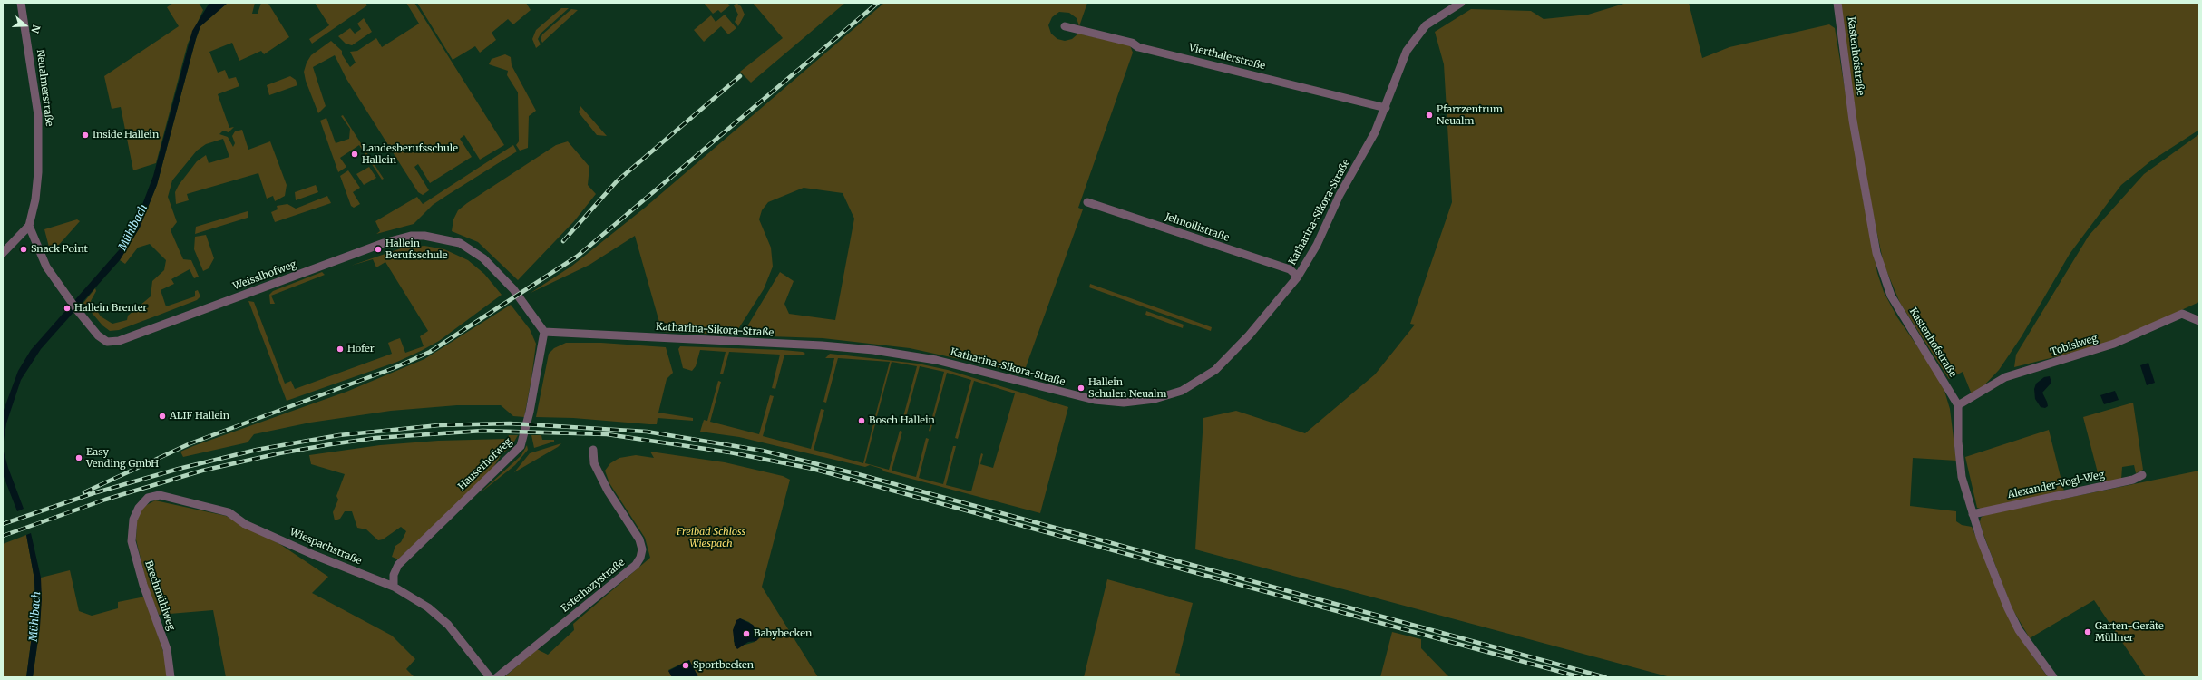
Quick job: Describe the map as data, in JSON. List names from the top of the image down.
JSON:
{
  "streets": {
    "street": [
      "Kastenhofstraße",
      "Vierthalerstraße",
      "Neualmerstraße",
      "Katharina-Sikora-Straße",
      "Jelmollistraße",
      "Weisslhofweg",
      "Tobislweg",
      "Hauserhofweg",
      "Alexander-Vogl-Weg",
      "Wiespachstraße",
      "Esterhazystraße",
      "Brechmühlweg"
    ]
  },
  "crossings": [
    ["Kastenhofstraße", "Tobislweg"],
    ["Vierthalerstraße", "Katharina-Sikora-Straße"],
    ["Neualmerstraße", "Weisslhofweg"],
    ["Katharina-Sikora-Straße", "Jelmollistraße"],
    ["Katharina-Sikora-Straße", "Weisslhofweg"],
    ["Katharina-Sikora-Straße", "Hauserhofweg"],
    ["Weisslhofweg", "Hauserhofweg"],
    ["Hauserhofweg", "Wiespachstraße"],
    ["Wiespachstraße", "Brechmühlweg"]
  ],
  "water": ["Mühlbach"],
  "parks": ["Freibad Schloss Wiespach"],
  "places": [
    "Pfarrzentrum Neualm",
    "Inside Hallein",
    "Landesberufsschule Hallein",
    "Snack Point",
    "Hallein Berufsschule",
    "Hallein Brenter",
    "Hofer",
    "Hallein Schulen Neualm",
    "ALIF Hallein",
    "Bosch Hallein",
    "Easy Vending GmbH",
    "Garten-Geräte Müllner",
    "Babybecken",
    "Sportbecken"
  ],
  "north": "right"
}
